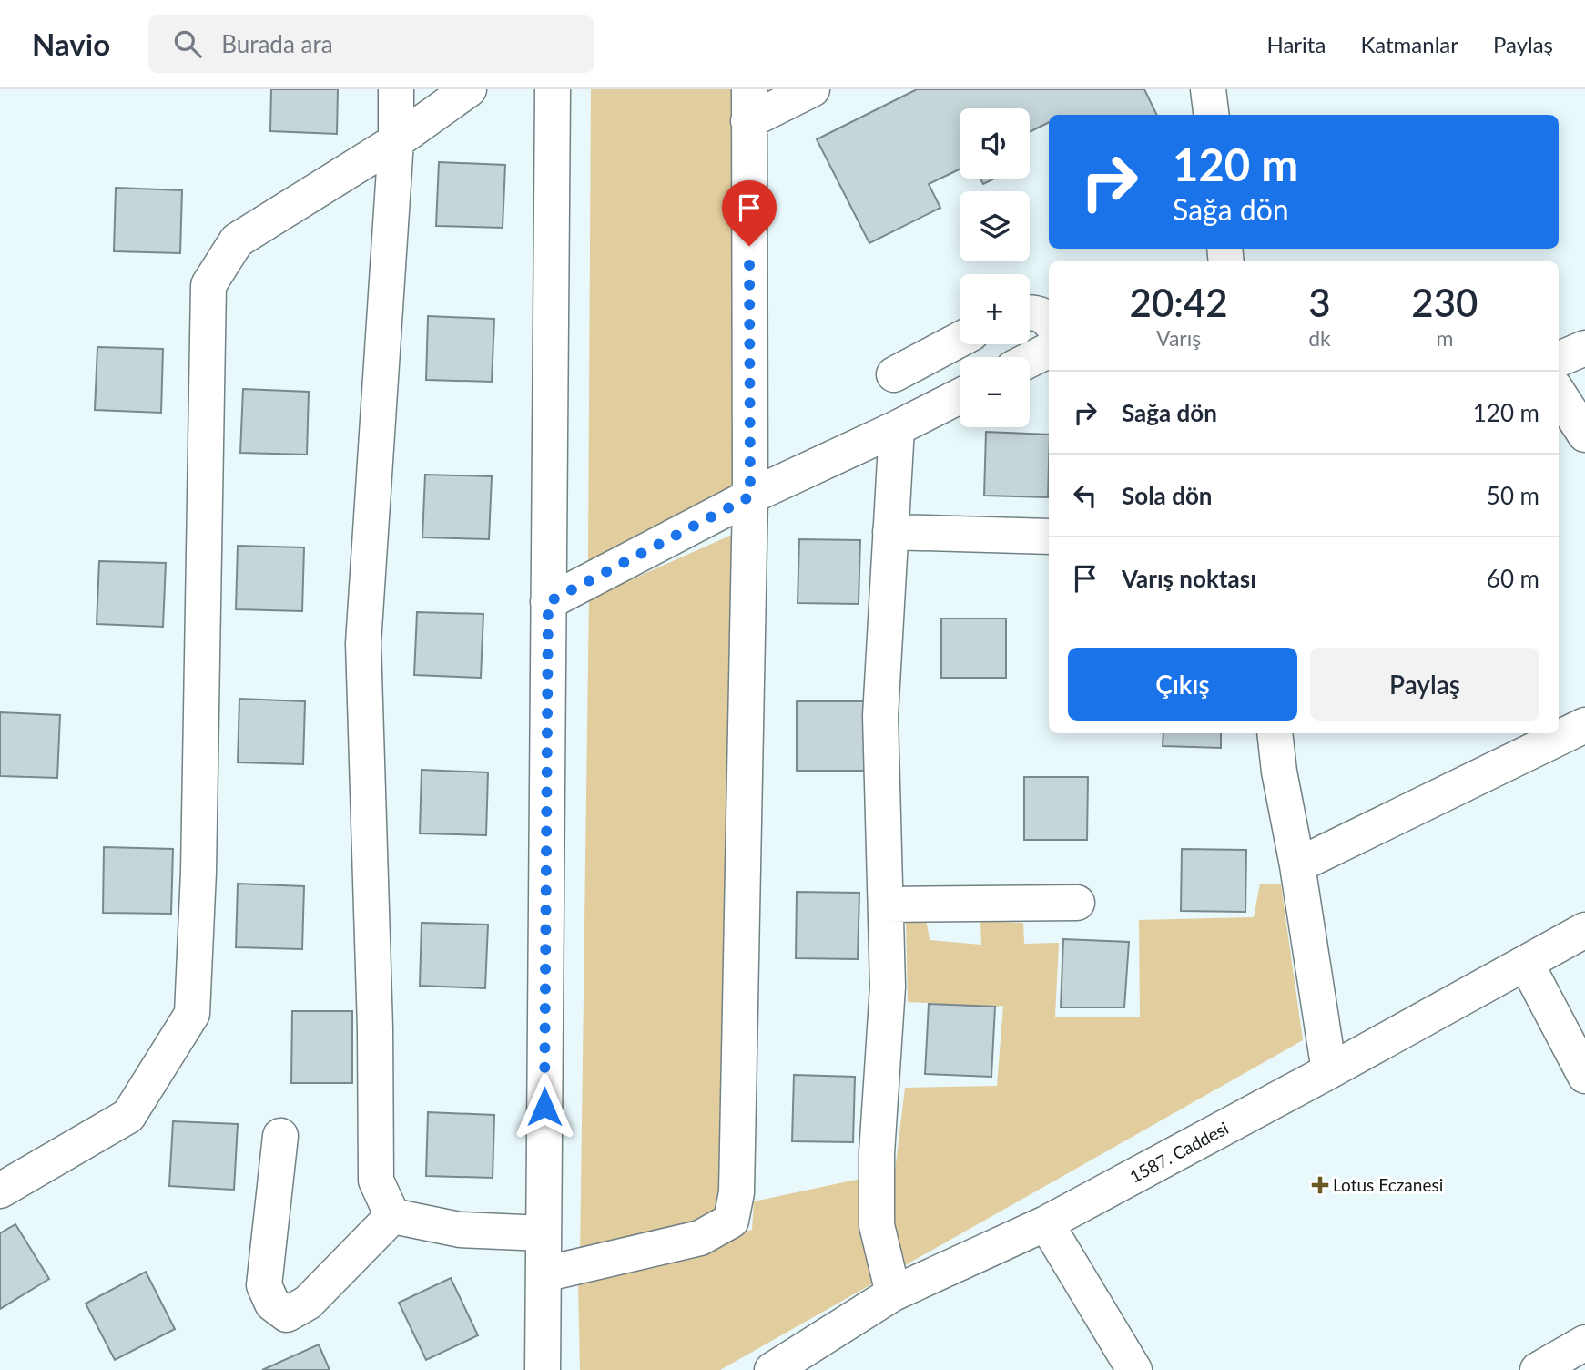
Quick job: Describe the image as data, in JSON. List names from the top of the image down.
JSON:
{
  "streets": {
    "street": ["1587. Caddesi"]
  },
  "places": {
    "health": ["Lotus Eczanesi"]
  },
  "page": {
    "header": "Navio",
    "search": "Burada ara",
    "nav": ["Harita", "Katmanlar", "Paylaş"],
    "map_buttons": ["+", "−"],
    "turn": ["120 m", "Sağa dön"],
    "eta": [
      "20:42",
      "Varış",
      "3",
      "dk",
      "230",
      "m"
    ],
    "list": [
      {
        "name": "Sağa dön",
        "value": "120 m"
      },
      {
        "name": "Sola dön",
        "value": "50 m"
      },
      {
        "name": "Varış noktası",
        "value": "60 m"
      }
    ],
    "buttons": ["Çıkış", "Paylaş"]
  }
}
